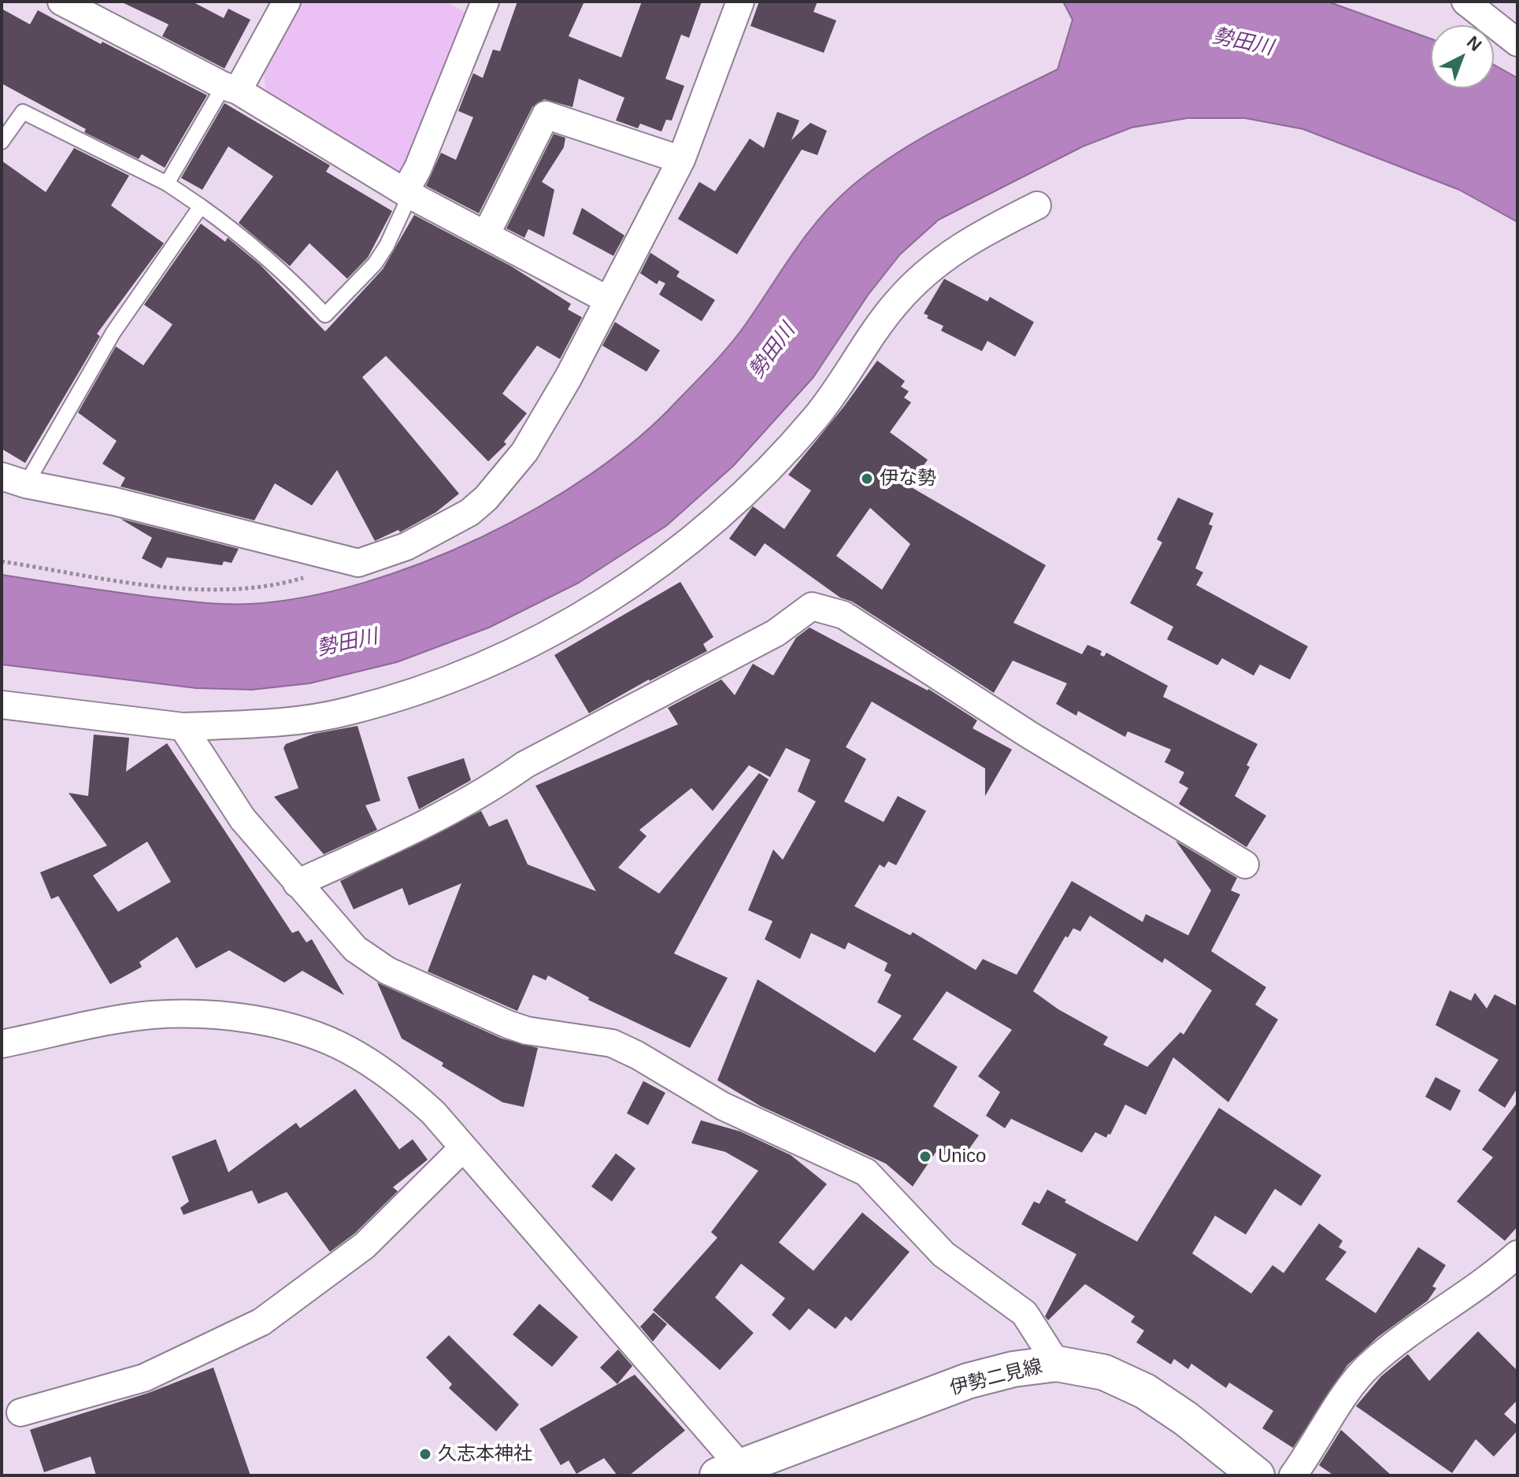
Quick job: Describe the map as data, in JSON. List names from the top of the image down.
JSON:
{
  "streets": {
    "main road": ["伊勢二見線"]
  },
  "water": ["勢田川"],
  "places": ["伊な勢", "Unico", "久志本神社"],
  "north": "top right"
}
